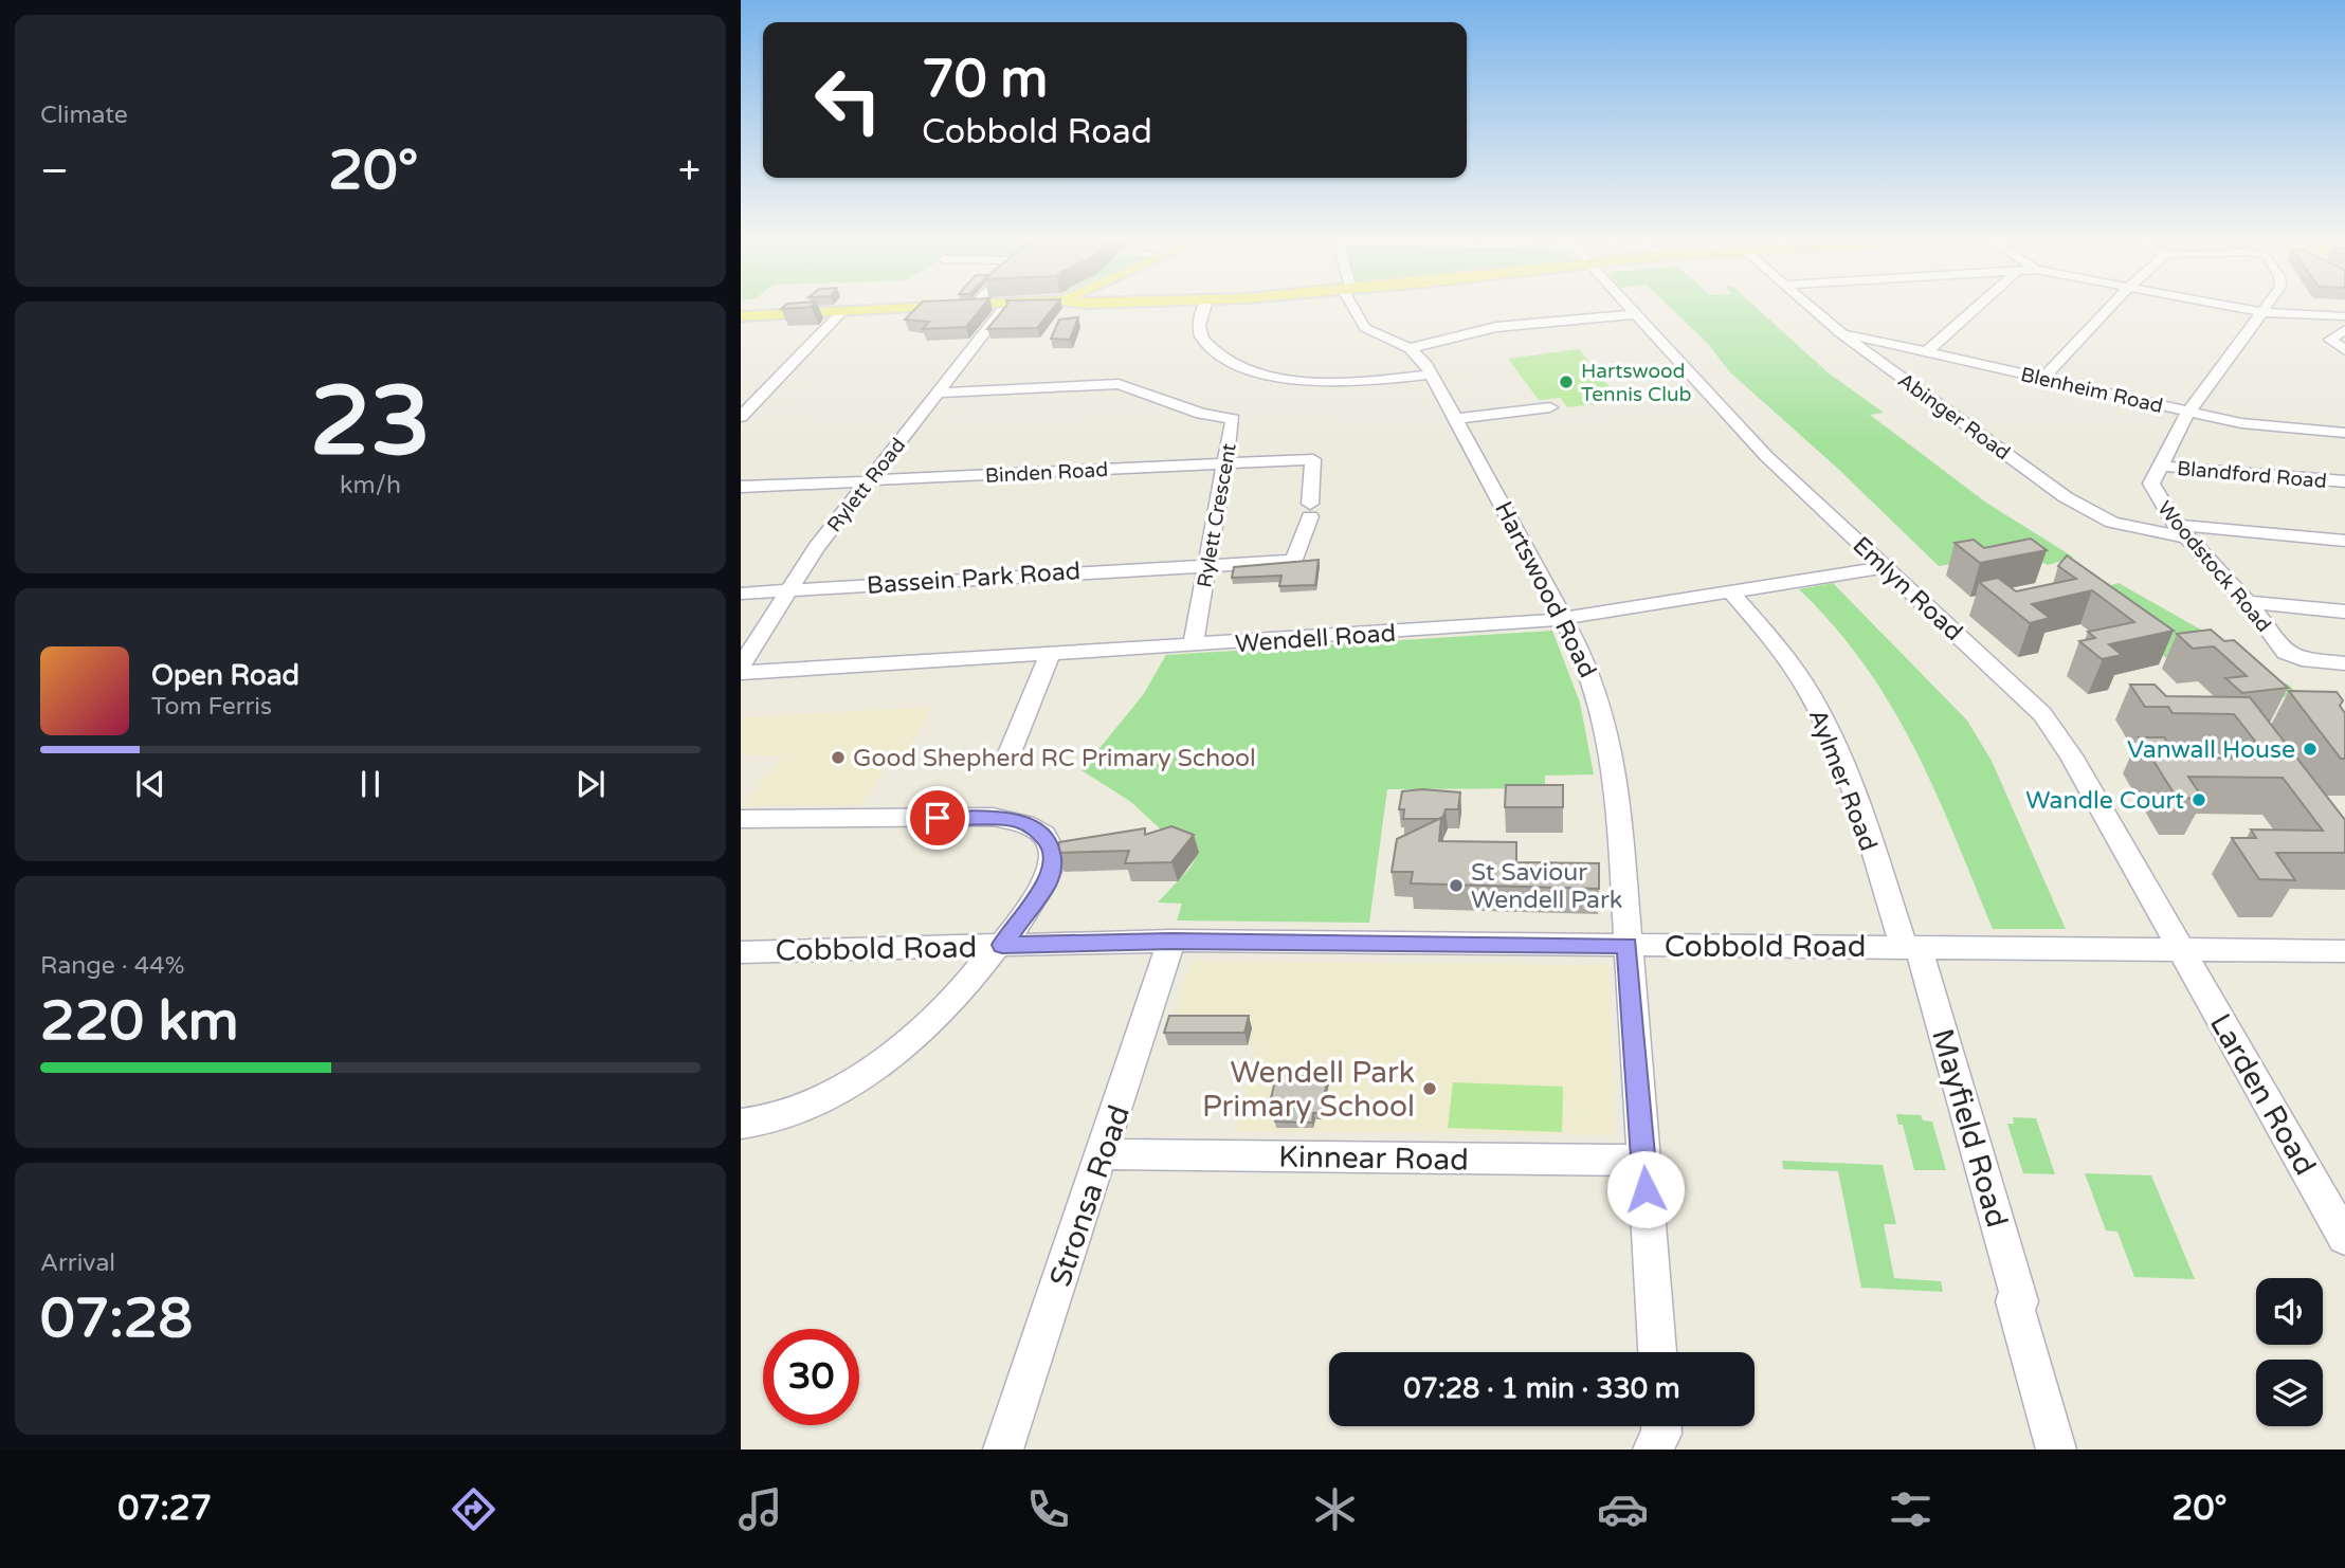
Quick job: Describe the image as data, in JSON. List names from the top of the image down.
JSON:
{
  "streets": {
    "street": [
      "Blenheim Road",
      "Abinger Road",
      "Binden Road",
      "Blandford Road",
      "Rylett Road",
      "Rylett Crescent",
      "Woodstock Road",
      "Bassein Park Road",
      "Emlyn Road",
      "Hartswood Road",
      "Wendell Road",
      "Aylmer Road",
      "Cobbold Road",
      "Larden Road",
      "Mayfield Road",
      "Kinnear Road",
      "Stronsa Road"
    ]
  },
  "crossings": [
    ["Blenheim Road", "Abinger Road"],
    ["Blenheim Road", "Woodstock Road"],
    ["Abinger Road", "Woodstock Road"],
    ["Binden Road", "Rylett Road"],
    ["Binden Road", "Rylett Crescent"],
    ["Binden Road", "Bassein Park Road"],
    ["Blandford Road", "Woodstock Road"],
    ["Rylett Road", "Rylett Crescent"],
    ["Rylett Road", "Bassein Park Road"],
    ["Rylett Crescent", "Bassein Park Road"],
    ["Rylett Crescent", "Wendell Road"],
    ["Emlyn Road", "Wendell Road"],
    ["Emlyn Road", "Cobbold Road"],
    ["Emlyn Road", "Larden Road"],
    ["Hartswood Road", "Wendell Road"],
    ["Hartswood Road", "Cobbold Road"],
    ["Hartswood Road", "Kinnear Road"],
    ["Wendell Road", "Aylmer Road"],
    ["Aylmer Road", "Cobbold Road"],
    ["Aylmer Road", "Mayfield Road"],
    ["Cobbold Road", "Larden Road"],
    ["Cobbold Road", "Mayfield Road"],
    ["Cobbold Road", "Stronsa Road"],
    ["Kinnear Road", "Stronsa Road"]
  ],
  "places": [
    "Hartswood Tennis Club",
    "Vanwall House",
    "Good Shepherd RC Primary School",
    "Wandle Court",
    "St Saviour Wendell Park",
    "Wendell Park Primary School"
  ],
  "page": {
    "tile": [
      "Climate",
      ["23", "km/h"],
      ["Range · 44%", "220 km"],
      ["Arrival", "07:28"]
    ],
    "turn": ["70 m", "Cobbold Road"],
    "heat": ["−", "20°", "+"],
    "song": ["Open Road", "Tom Ferris"],
    "limit": "30",
    "trip": "07:28 · 1 min · 330 m",
    "tabs": ["07:27", "20°"]
  }
}
